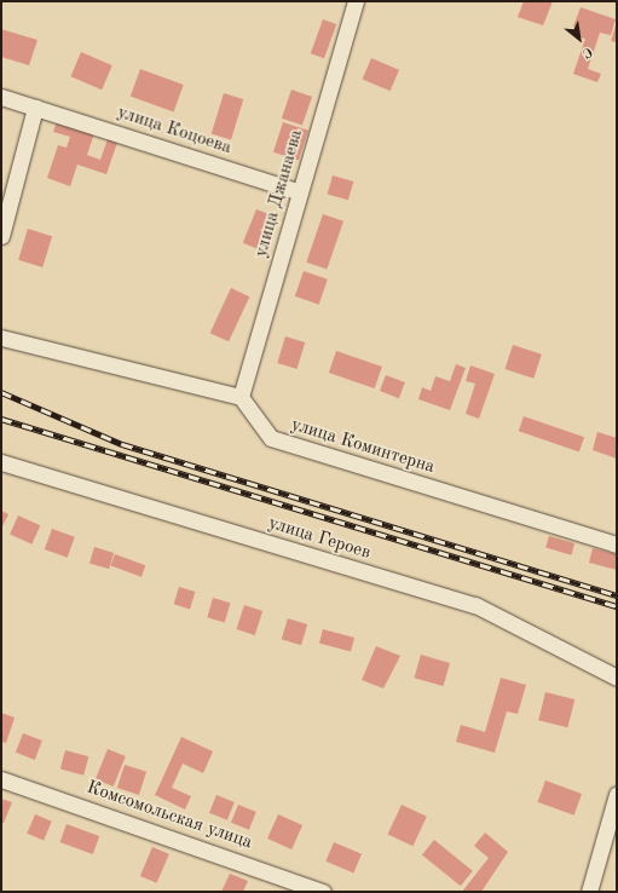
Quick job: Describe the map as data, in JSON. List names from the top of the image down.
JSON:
{
  "streets": {
    "street": [
      "улица Коцоева",
      "улица Джанаева",
      "улица Коминтерна",
      "улица Героев",
      "Комсомольская улица"
    ]
  },
  "crossings": [
    ["улица Коцоева", "улица Джанаева"],
    ["улица Джанаева", "улица Коминтерна"]
  ],
  "north": "bottom right"
}
